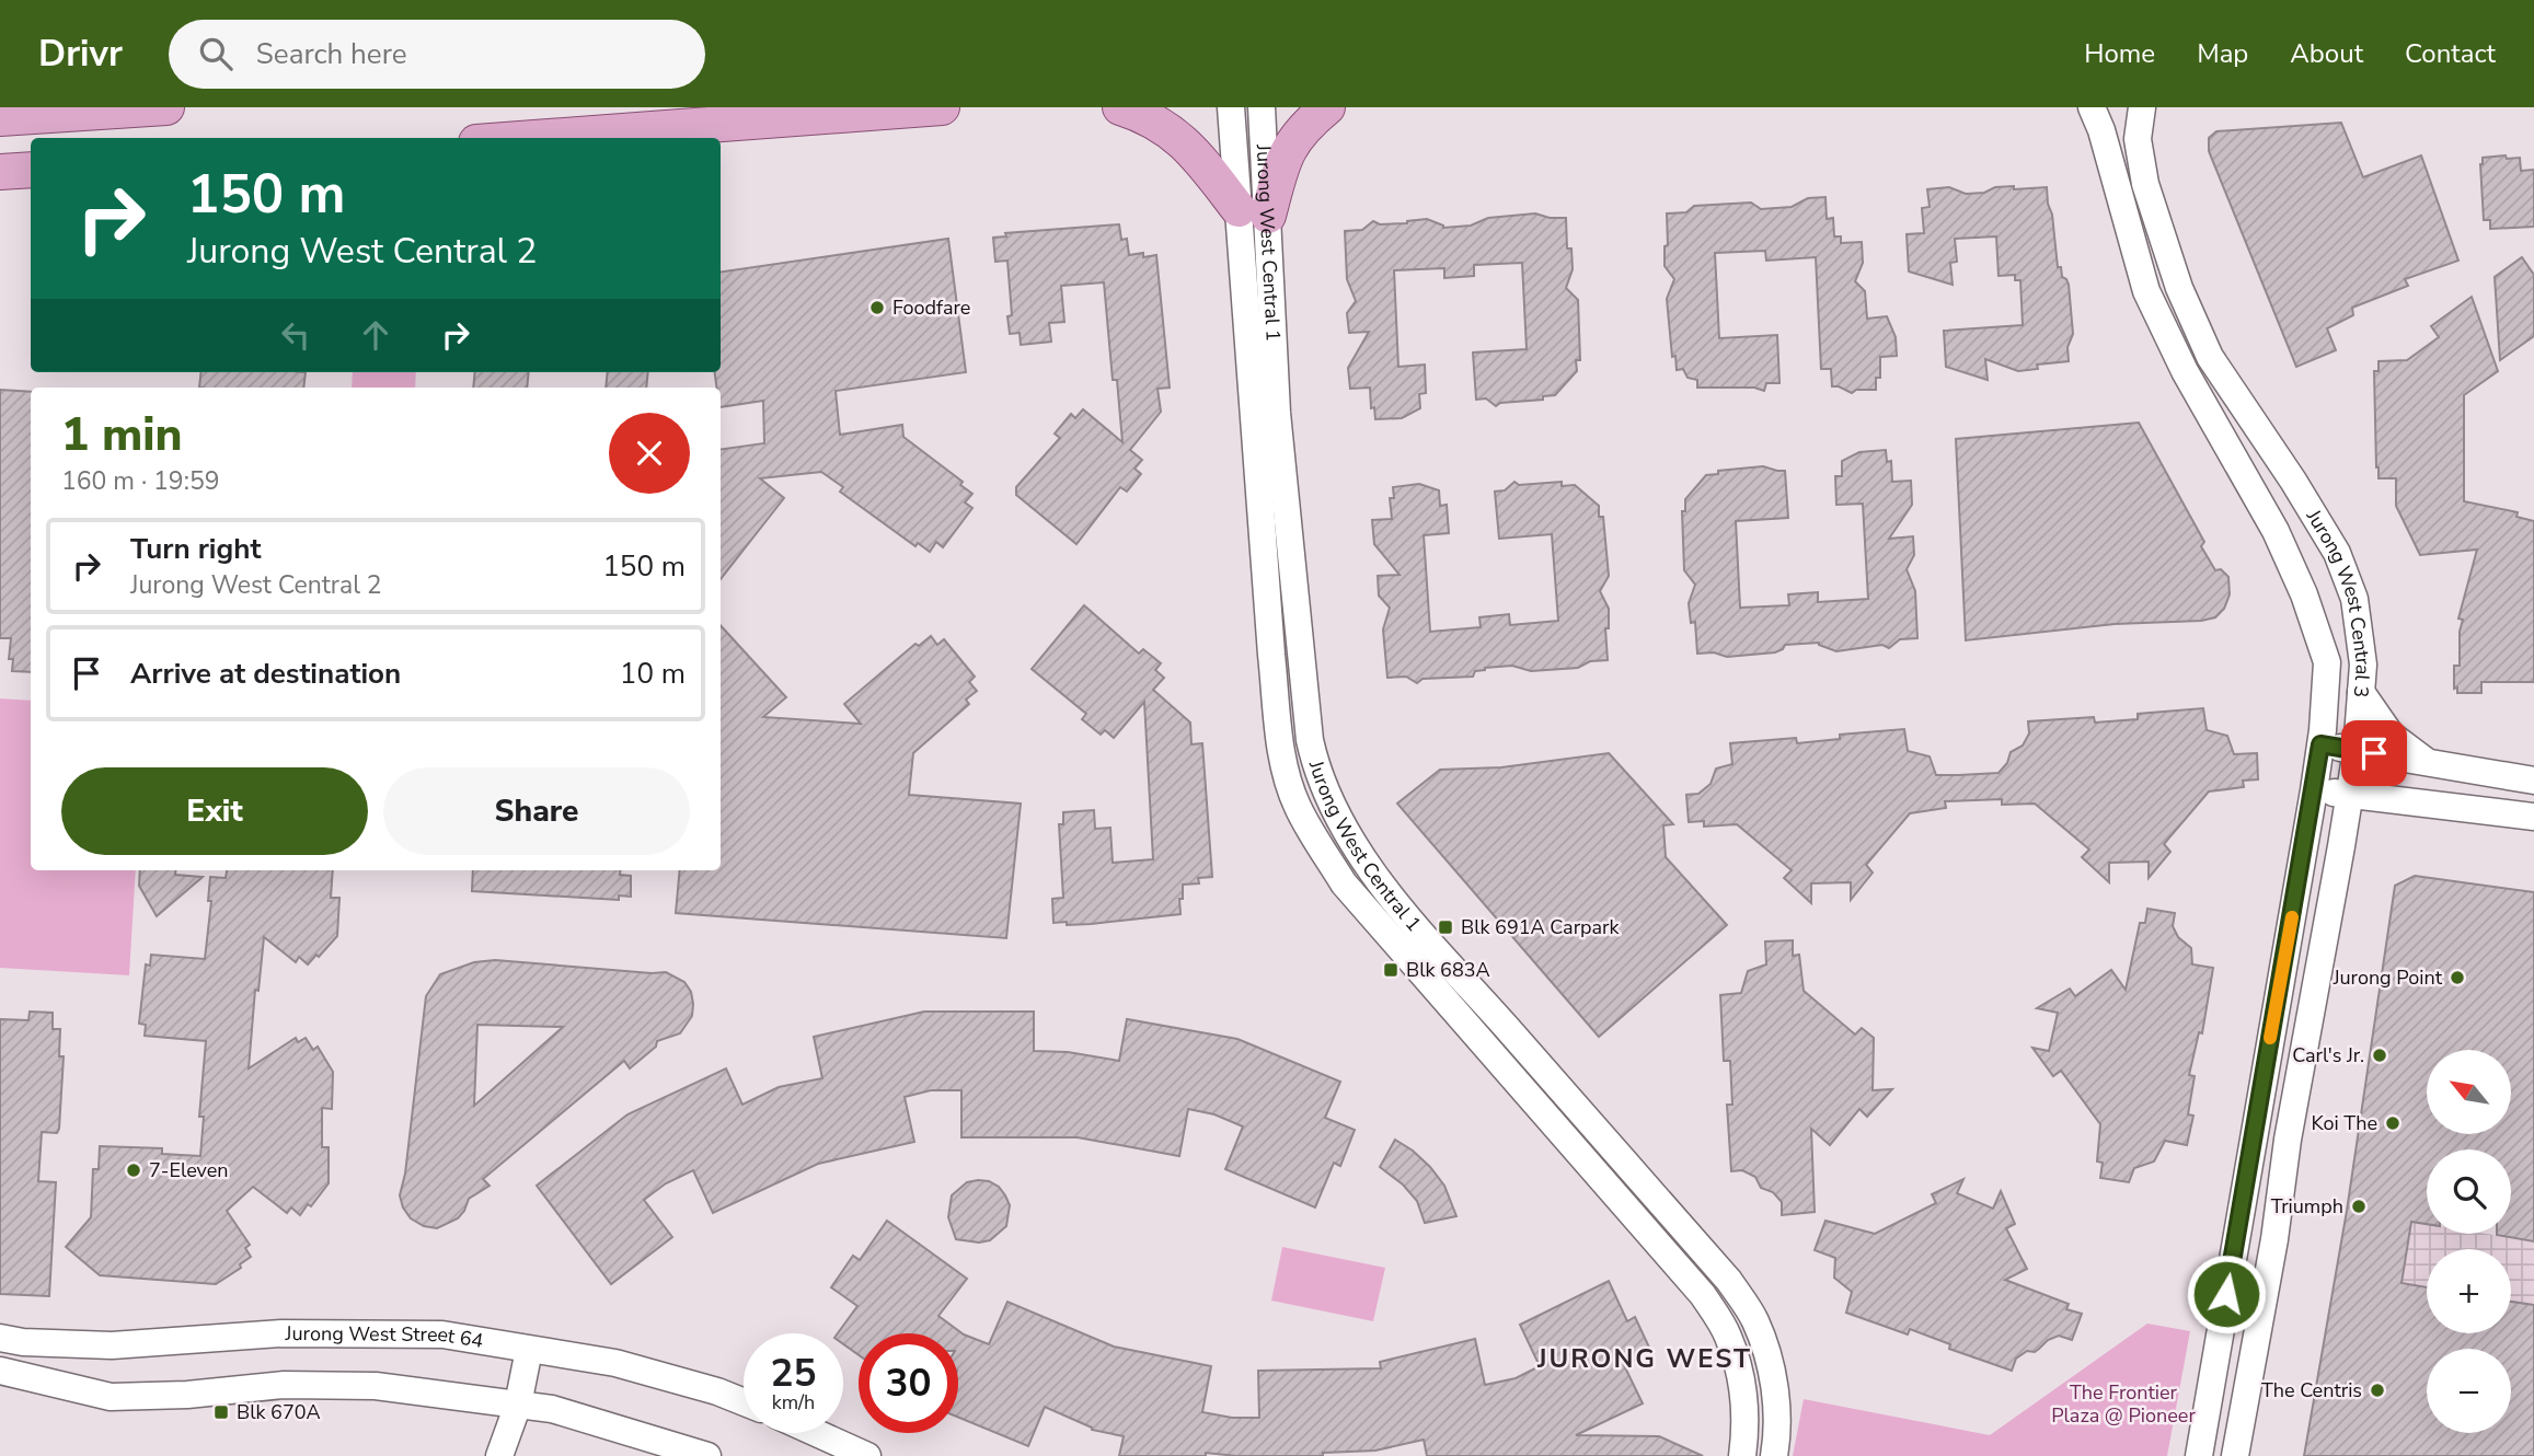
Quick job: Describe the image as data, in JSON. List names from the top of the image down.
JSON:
{
  "streets": {
    "street": ["Jurong West Central 1", "Jurong West Central 3", "Jurong West Street 64"]
  },
  "districts": ["JURONG WEST"],
  "parks": ["The Frontier Plaza @ Pioneer"],
  "places": {
    "other": [
      "Foodfare",
      "Jurong Point",
      "Carl's Jr.",
      "Koi The",
      "7-Eleven",
      "Triumph",
      "The Centris"
    ],
    "transit": ["Blk 691A Carpark", "Blk 683A", "Blk 670A"]
  },
  "north": "top left",
  "page": {
    "header": "Drivr",
    "search": "Search here",
    "nav": [
      "Home",
      "Map",
      "About",
      "Contact"
    ],
    "turn": ["150 m", "Jurong West Central 2"],
    "heading": ["1 min", "160 m · 19:59"],
    "list": [
      {
        "name": "Turn right",
        "note": "Jurong West Central 2",
        "value": "150 m"
      },
      {
        "name": "Arrive at destination",
        "value": "10 m"
      }
    ],
    "buttons": ["Exit", "Share"],
    "map_buttons": ["+", "−"],
    "speed": "25 km/h",
    "limit": "30"
  }
}
